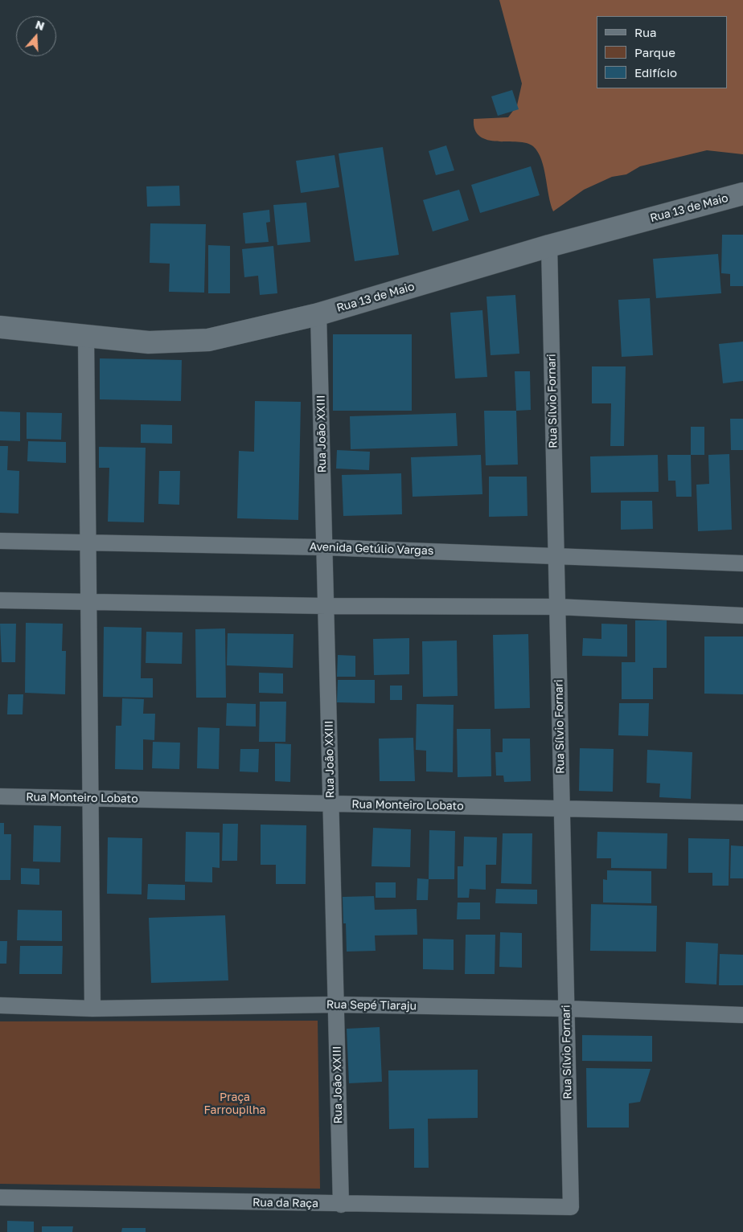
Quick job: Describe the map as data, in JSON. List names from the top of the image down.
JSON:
{
  "streets": {
    "main road": ["Rua 13 de Maio"],
    "street": [
      "Rua Sílvio Fornari",
      "Rua João XXIII",
      "Avenida Getúlio Vargas",
      "Rua Monteiro Lobato",
      "Rua Sepé Tiaraju",
      "Rua da Raça"
    ]
  },
  "crossings": [
    ["Rua 13 de Maio", "Rua Sílvio Fornari"],
    ["Rua 13 de Maio", "Rua João XXIII"],
    ["Rua Sílvio Fornari", "Avenida Getúlio Vargas"],
    ["Rua Sílvio Fornari", "Rua Monteiro Lobato"],
    ["Rua Sílvio Fornari", "Rua Sepé Tiaraju"],
    ["Rua Sílvio Fornari", "Rua da Raça"],
    ["Rua João XXIII", "Avenida Getúlio Vargas"],
    ["Rua João XXIII", "Rua Monteiro Lobato"],
    ["Rua João XXIII", "Rua Sepé Tiaraju"],
    ["Rua João XXIII", "Rua da Raça"]
  ],
  "parks": ["Praça Farroupilha"],
  "legend": ["Rua", "Parque", "Edifício"],
  "north": "top"
}
